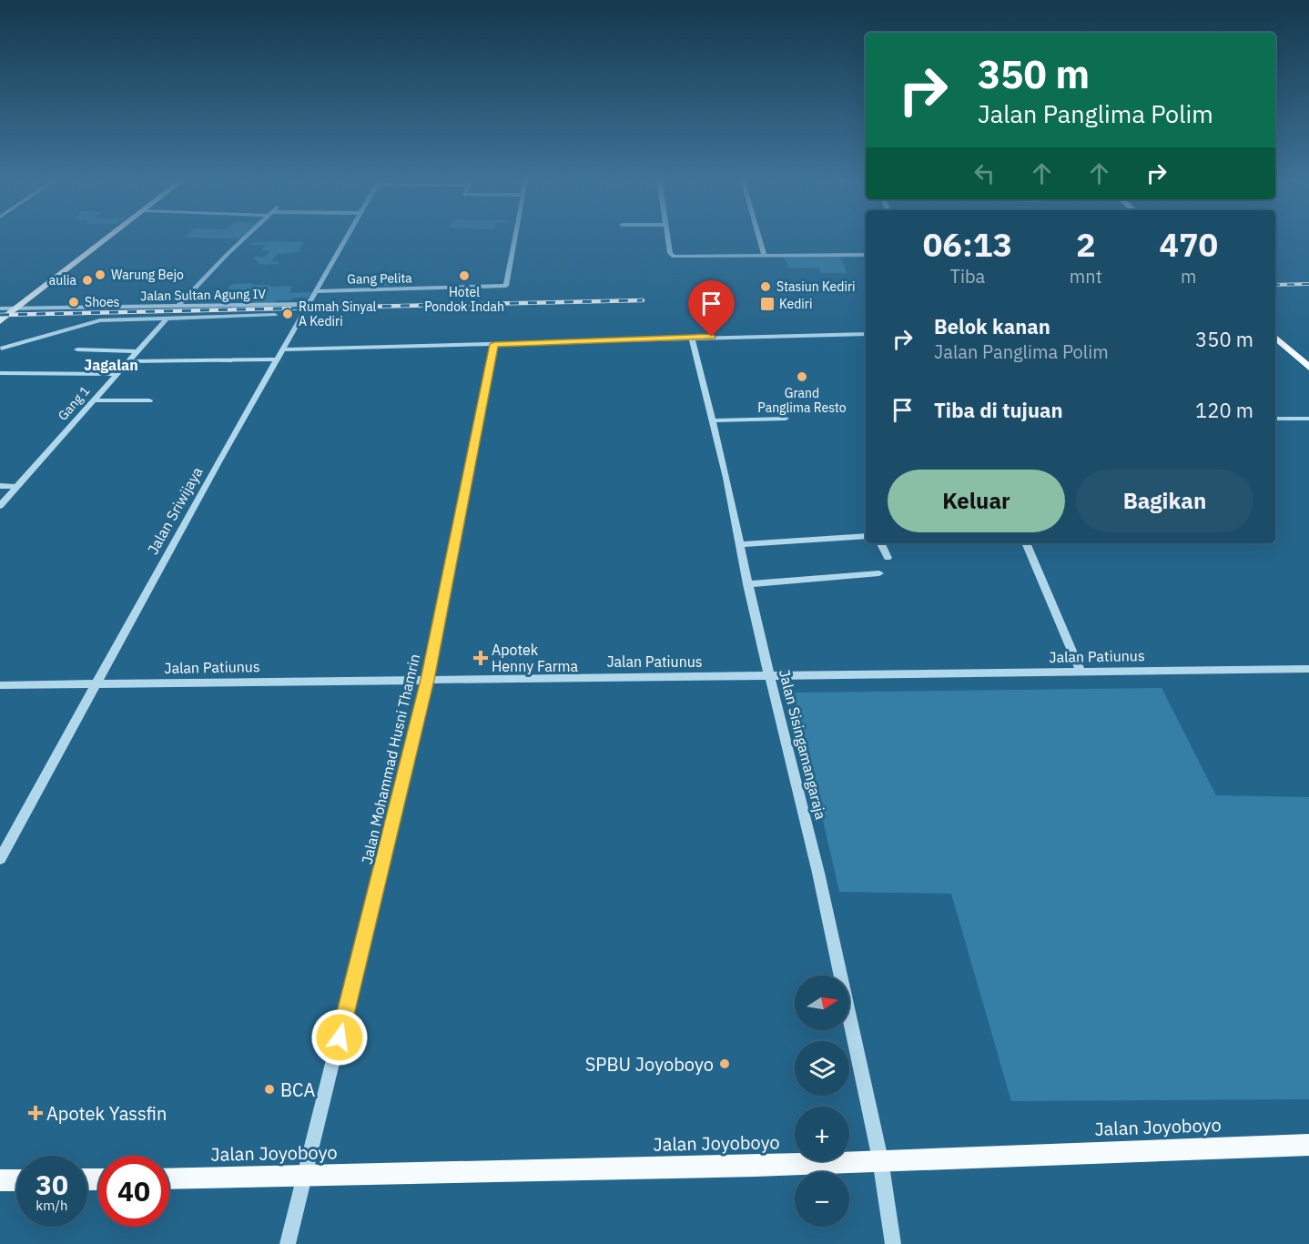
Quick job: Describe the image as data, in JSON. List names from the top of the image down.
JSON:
{
  "streets": {
    "main road": ["Jalan Joyoboyo"],
    "street": [
      "Gang Pelita",
      "Jalan Sultan Agung IV",
      "Gang 1",
      "Jalan Sriwijaya",
      "Jalan Patiunus",
      "Jalan Sisingamangaraja",
      "Jalan Mohammad Husni Thamrin"
    ]
  },
  "crossings": [
    ["Gang Pelita", "Jalan Sriwijaya"],
    ["Jalan Sultan Agung IV", "Jalan Sriwijaya"],
    ["Jalan Sriwijaya", "Jalan Patiunus"],
    ["Jalan Patiunus", "Jalan Sisingamangaraja"],
    ["Jalan Patiunus", "Jalan Mohammad Husni Thamrin"],
    ["Jalan Sisingamangaraja", "Jalan Joyoboyo"],
    ["Jalan Mohammad Husni Thamrin", "Jalan Joyoboyo"]
  ],
  "districts": ["Jagalan"],
  "places": {
    "other": [
      "Warung Bejo",
      "Hotel Pondok Indah",
      "aulia",
      "Stasiun Kediri",
      "Shoes",
      "Rumah Sinyal A Kediri",
      "Grand Panglima Resto",
      "SPBU Joyoboyo",
      "BCA"
    ],
    "transit": ["Kediri"],
    "health": ["Apotek Henny Farma", "Apotek Yassfin"]
  },
  "north": "right",
  "page": {
    "turn": ["350 m", "Jalan Panglima Polim"],
    "eta": [
      "06:13",
      "Tiba",
      "2",
      "mnt",
      "470",
      "m"
    ],
    "list": [
      {
        "name": "Belok kanan",
        "note": "Jalan Panglima Polim",
        "value": "350 m"
      },
      {
        "name": "Tiba di tujuan",
        "value": "120 m"
      }
    ],
    "buttons": ["Keluar", "Bagikan"],
    "map_buttons": ["+", "−"],
    "speed": "30 km/h",
    "limit": "40"
  }
}
